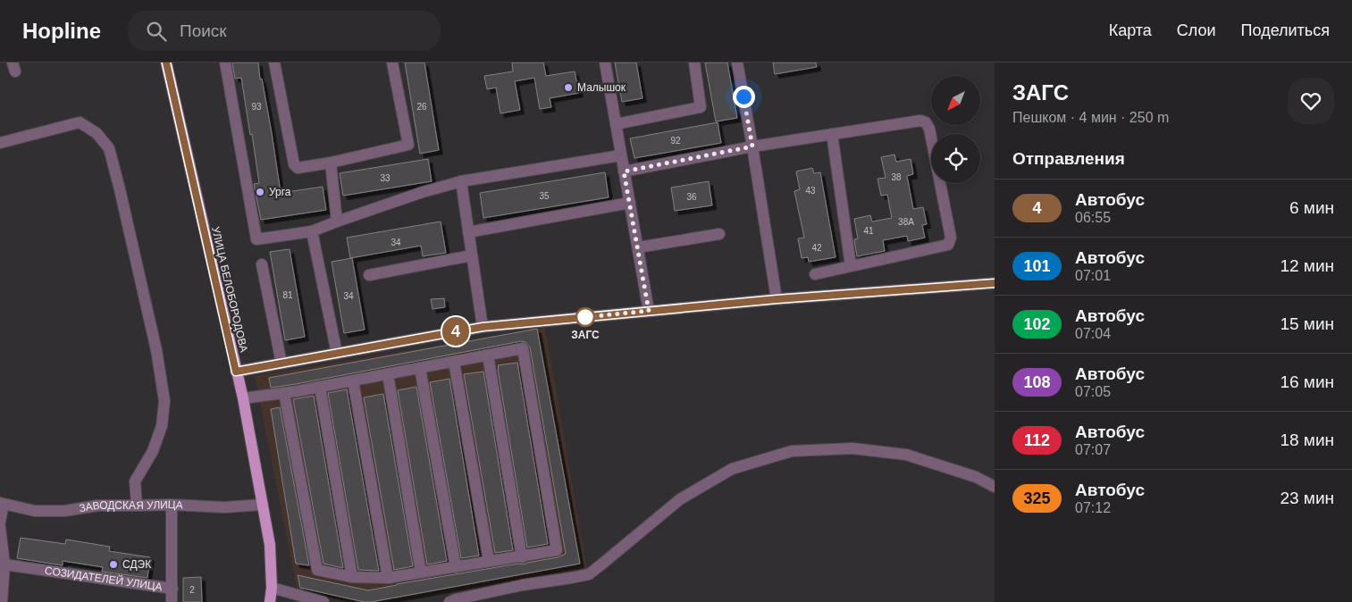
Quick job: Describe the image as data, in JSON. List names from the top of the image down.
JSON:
{
  "streets": {
    "main road": ["УЛИЦА БЕЛОБОРОДОВА"],
    "street": ["ЗАВОДСКАЯ УЛИЦА", "СОЗИДАТЕЛЕЙ УЛИЦА"]
  },
  "crossings": [
    ["УЛИЦА БЕЛОБОРОДОВА", "ЗАВОДСКАЯ УЛИЦА"],
    ["ЗАВОДСКАЯ УЛИЦА", "СОЗИДАТЕЛЕЙ УЛИЦА"]
  ],
  "places": [
    "Малышок",
    "Урга",
    "ЗАГС",
    "СДЭК"
  ],
  "lines": ["bus line 4"],
  "house_numbers": [
    "93",
    "26",
    "92",
    "38",
    "33",
    "43",
    "35",
    "36",
    "38А",
    "41",
    "34",
    "42",
    "81",
    "34",
    "2"
  ],
  "north": "bottom left",
  "page": {
    "header": "Hopline",
    "search": "Поиск",
    "nav": ["Карта", "Слои", "Поделиться"],
    "on_map": "4",
    "heading": [
      ["ЗАГС", "Пешком · 4 мин · 250 m"],
      "Отправления"
    ],
    "list": [
      {
        "mark": "4",
        "name": "Автобус",
        "note": "06:55",
        "value": "6 мин"
      },
      {
        "mark": "101",
        "name": "Автобус",
        "note": "07:01",
        "value": "12 мин"
      },
      {
        "mark": "102",
        "name": "Автобус",
        "note": "07:04",
        "value": "15 мин"
      },
      {
        "mark": "108",
        "name": "Автобус",
        "note": "07:05",
        "value": "16 мин"
      },
      {
        "mark": "112",
        "name": "Автобус",
        "note": "07:07",
        "value": "18 мин"
      },
      {
        "mark": "325",
        "name": "Автобус",
        "note": "07:12",
        "value": "23 мин"
      }
    ]
  }
}
